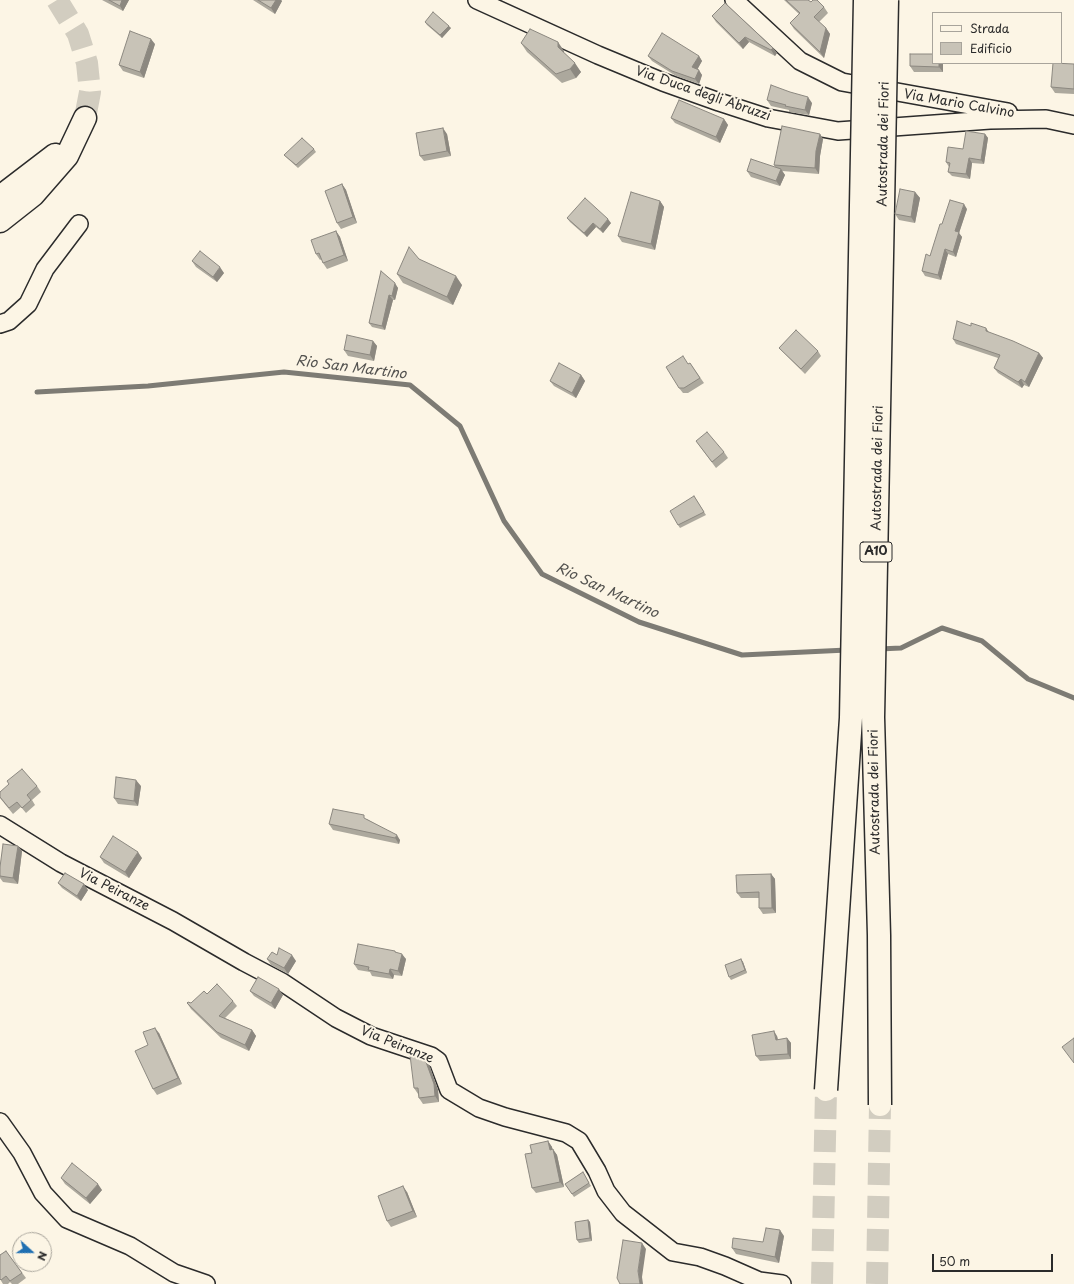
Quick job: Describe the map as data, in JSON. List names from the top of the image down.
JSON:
{
  "streets": {
    "highway": ["Autostrada dei Fiori", "A10"],
    "street": ["Via Duca degli Abruzzi", "Via Mario Calvino", "Via Peiranze"]
  },
  "crossings": [
    ["Via Duca degli Abruzzi", "Via Mario Calvino"]
  ],
  "water": ["Rio San Martino"],
  "legend": ["Strada", "Edificio"],
  "scale_bar": "50 m",
  "north": "right"
}
